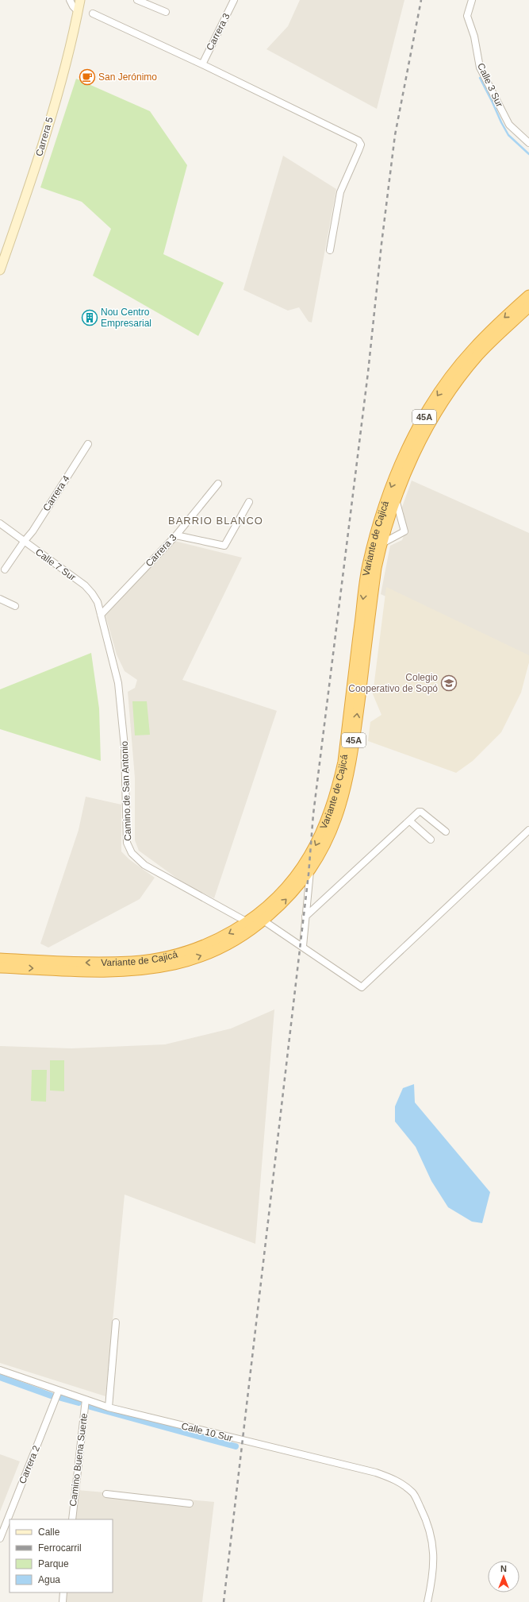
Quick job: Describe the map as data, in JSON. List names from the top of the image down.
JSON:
{
  "streets": {
    "highway": ["45A", "Variante de Cajicá"],
    "main road": ["Carrera 5"],
    "street": [
      "Carrera 3",
      "Calle 3 Sur",
      "Carrera 4",
      "Calle 7 Sur",
      "Camino de San Antonio",
      "Calle 10 Sur",
      "Camino Buena Suerte",
      "Carrera 2"
    ]
  },
  "crossings": [
    ["Carrera 3", "Calle 7 Sur"],
    ["Carrera 3", "Camino de San Antonio"],
    ["Carrera 4", "Calle 7 Sur"],
    ["Variante de Cajicá", "Camino de San Antonio"],
    ["Calle 7 Sur", "Camino de San Antonio"],
    ["Calle 10 Sur", "Camino Buena Suerte"],
    ["Calle 10 Sur", "Carrera 2"]
  ],
  "districts": ["BARRIO BLANCO"],
  "places": {
    "cafe": ["San Jerónimo"],
    "building": ["Nou Centro Empresarial"],
    "school or university": ["Colegio Cooperativo de Sopó"]
  },
  "legend": [
    "Calle",
    "Ferrocarril",
    "Parque",
    "Agua"
  ],
  "north": "top"
}
